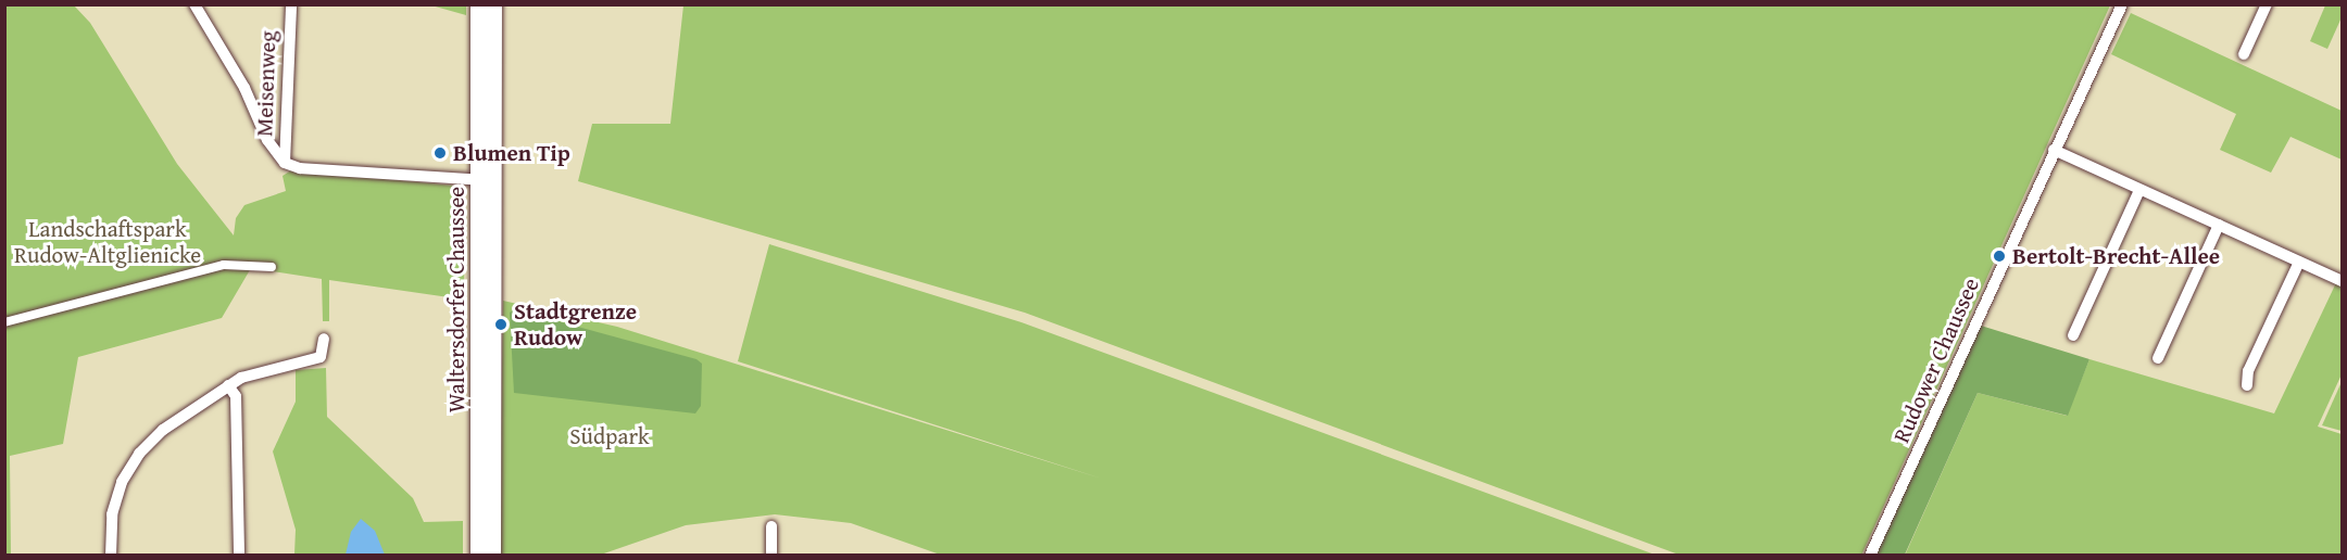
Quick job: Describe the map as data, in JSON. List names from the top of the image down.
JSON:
{
  "streets": {
    "main road": ["Waltersdorfer Chaussee"],
    "street": ["Meisenweg", "Rudower Chaussee"]
  },
  "parks": ["Landschaftspark Rudow-Altglienicke", "Südpark"],
  "places": ["Blumen Tip", "Bertolt-Brecht-Allee", "Stadtgrenze Rudow"]
}
